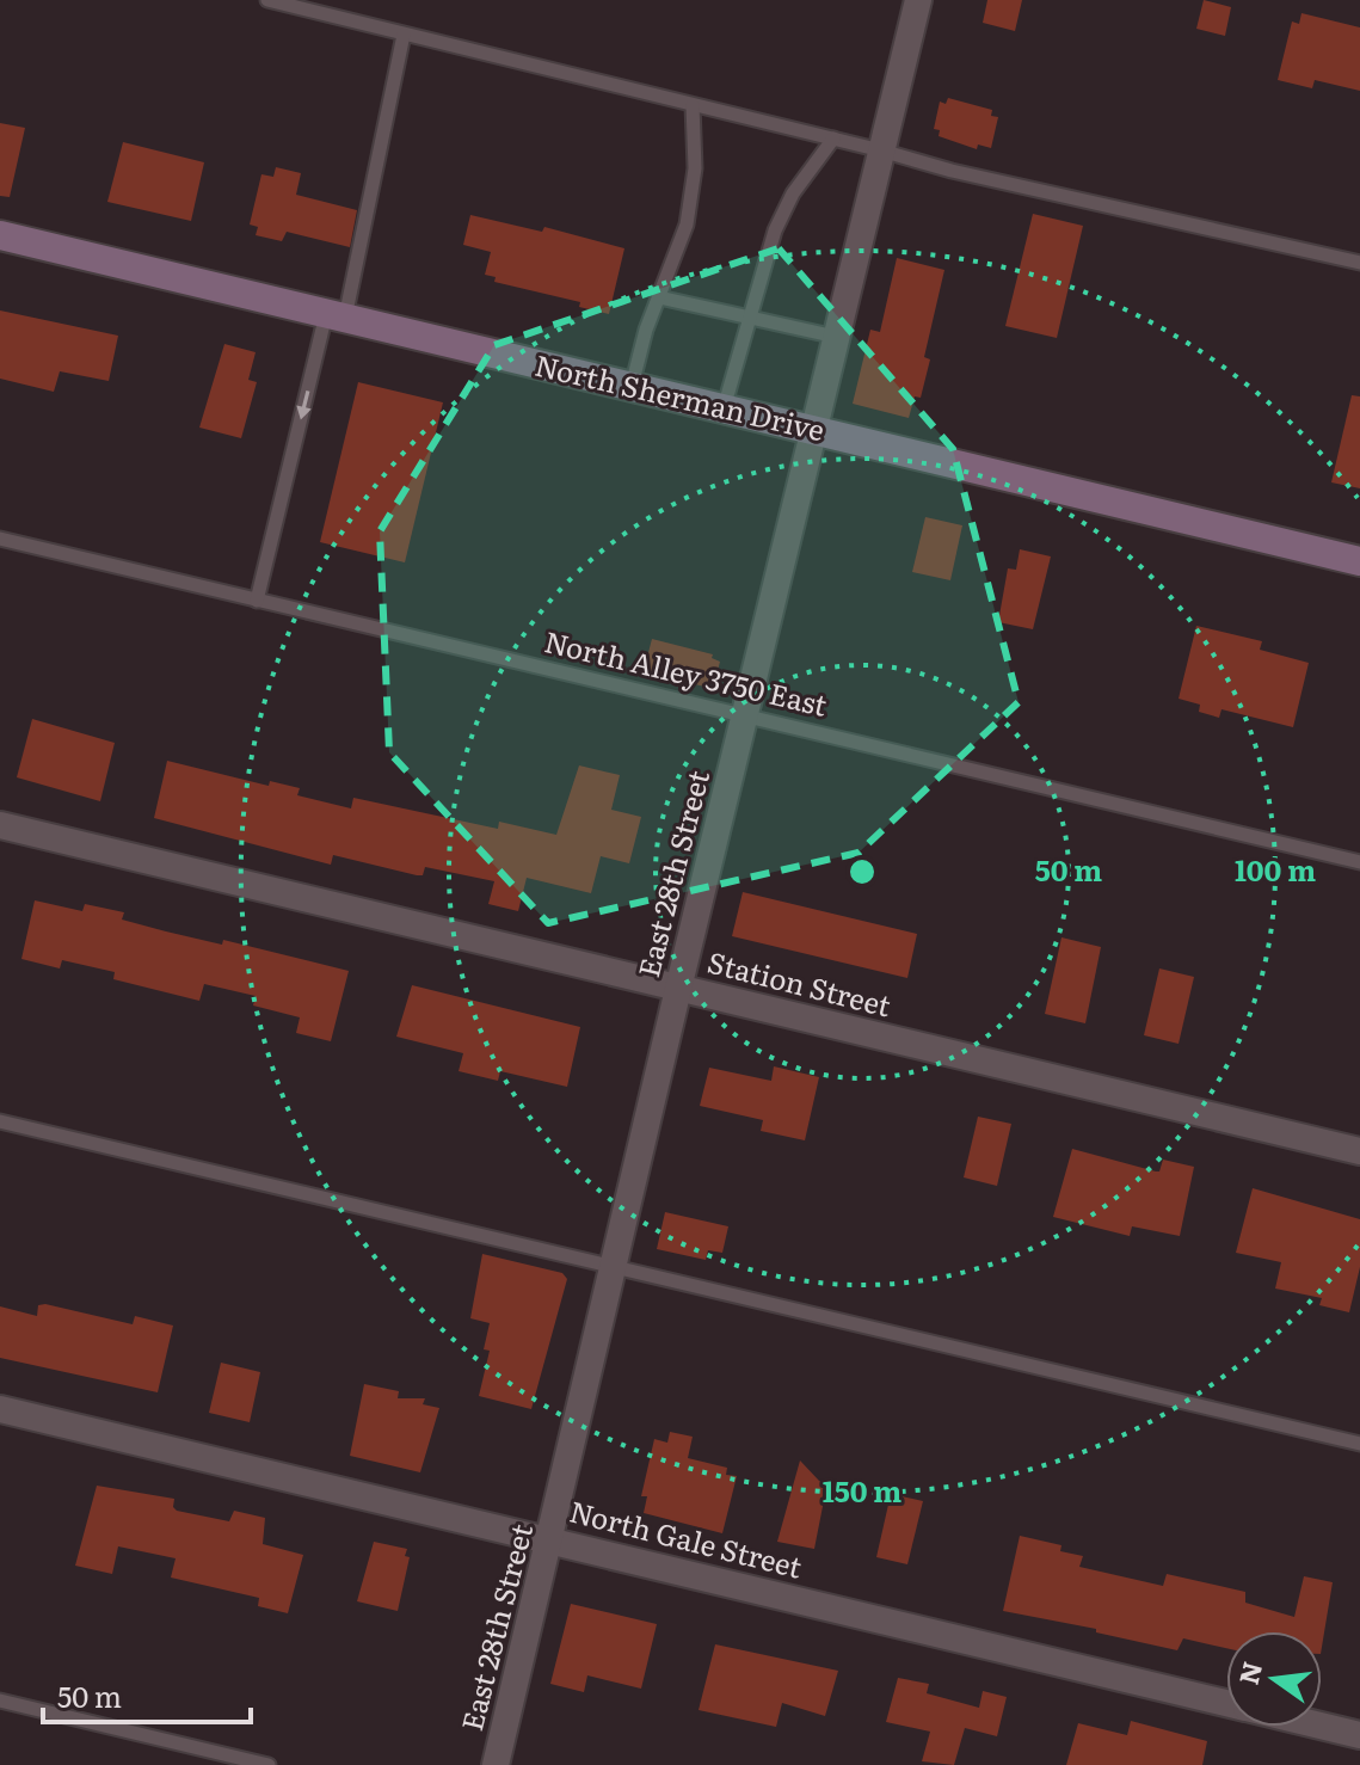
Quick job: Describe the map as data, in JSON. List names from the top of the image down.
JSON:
{
  "streets": {
    "main road": ["North Sherman Drive"],
    "street": ["East 28th Street", "Station Street", "North Gale Street"],
    "lane": ["North Alley 3750 East"]
  },
  "crossings": [
    ["North Sherman Drive", "East 28th Street"],
    ["North Alley 3750 East", "East 28th Street"],
    ["East 28th Street", "Station Street"],
    ["East 28th Street", "North Gale Street"]
  ],
  "scale_bar": "50 m",
  "north": "left",
  "rings": ["50 m", "100 m", "150 m"]
}
